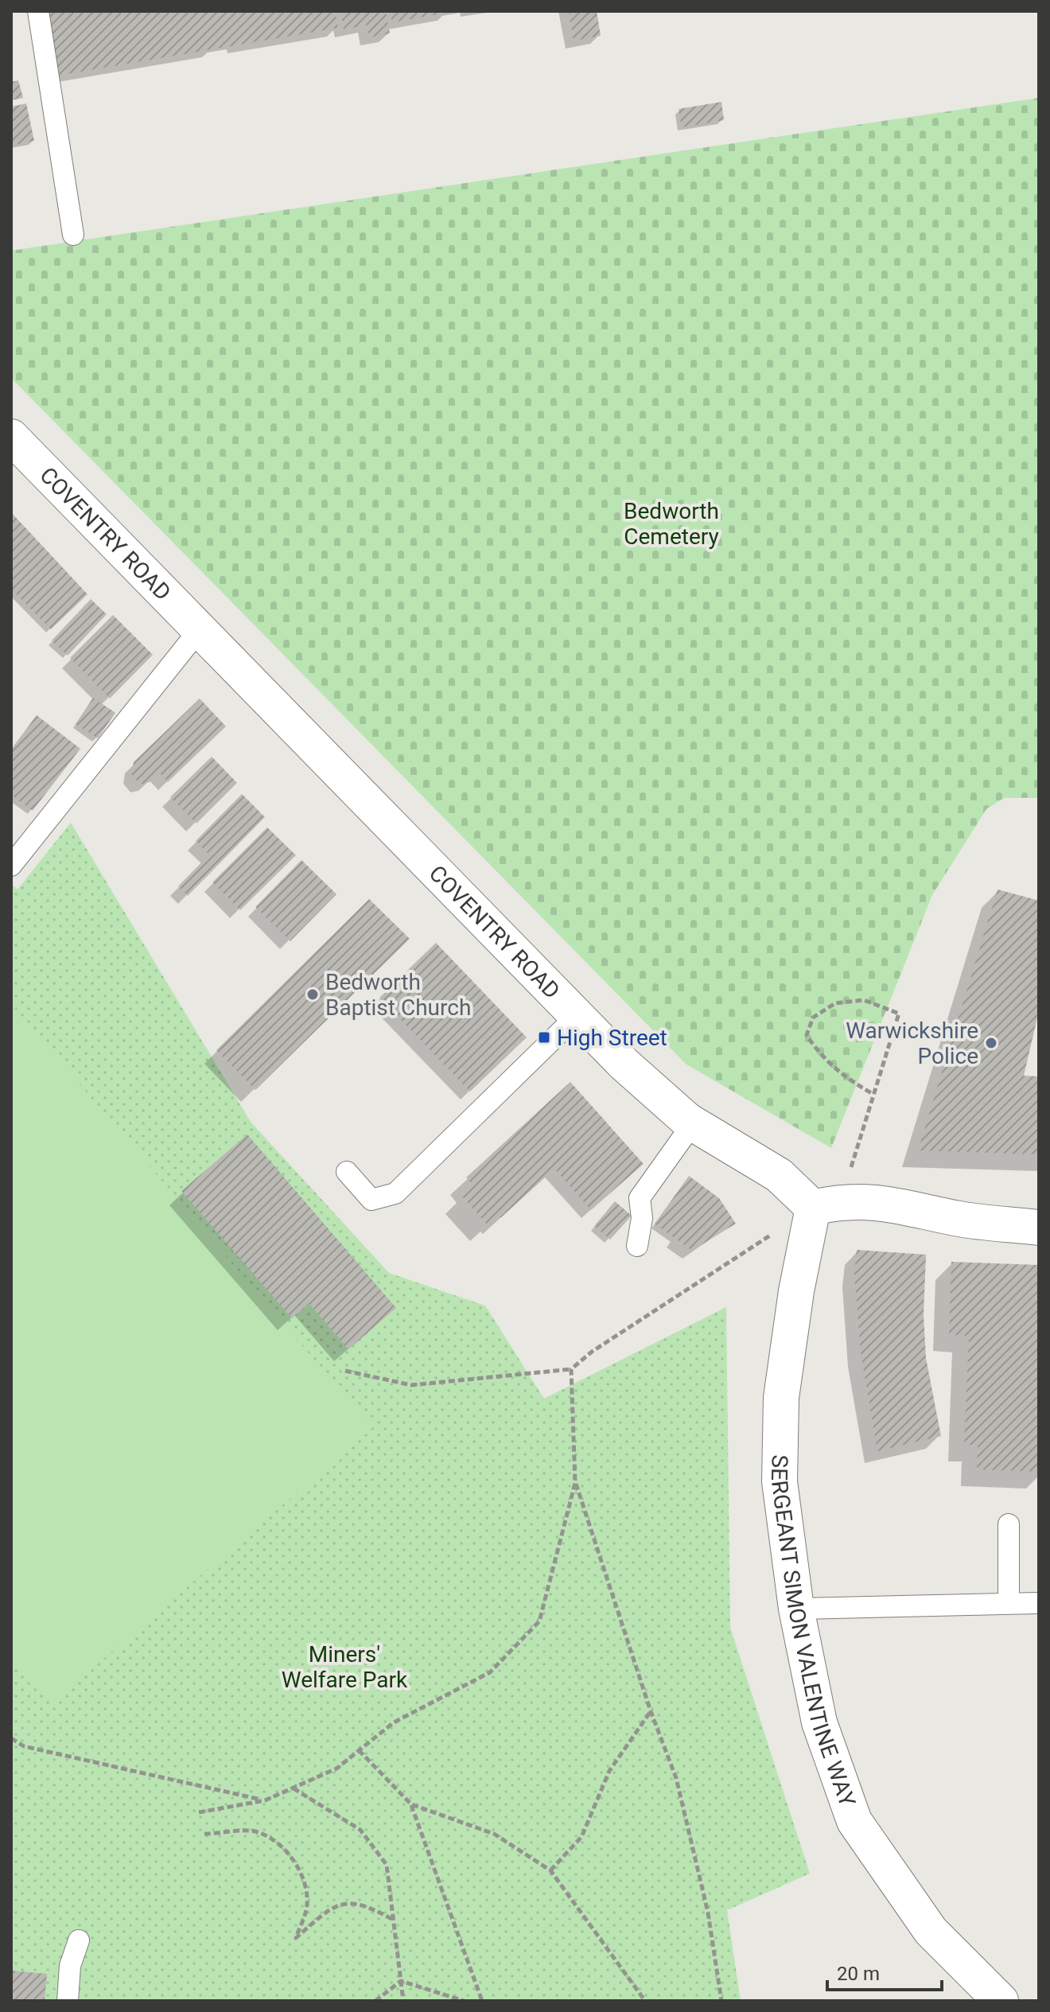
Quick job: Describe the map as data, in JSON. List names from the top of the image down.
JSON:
{
  "streets": {
    "main road": ["COVENTRY ROAD", "SERGEANT SIMON VALENTINE WAY"]
  },
  "crossings": [
    ["COVENTRY ROAD", "SERGEANT SIMON VALENTINE WAY"]
  ],
  "parks": ["Bedworth Cemetery", "Miners' Welfare Park"],
  "places": {
    "other": ["Bedworth Baptist Church", "Warwickshire Police"],
    "transit": ["High Street"]
  },
  "scale_bar": "20 m"
}
